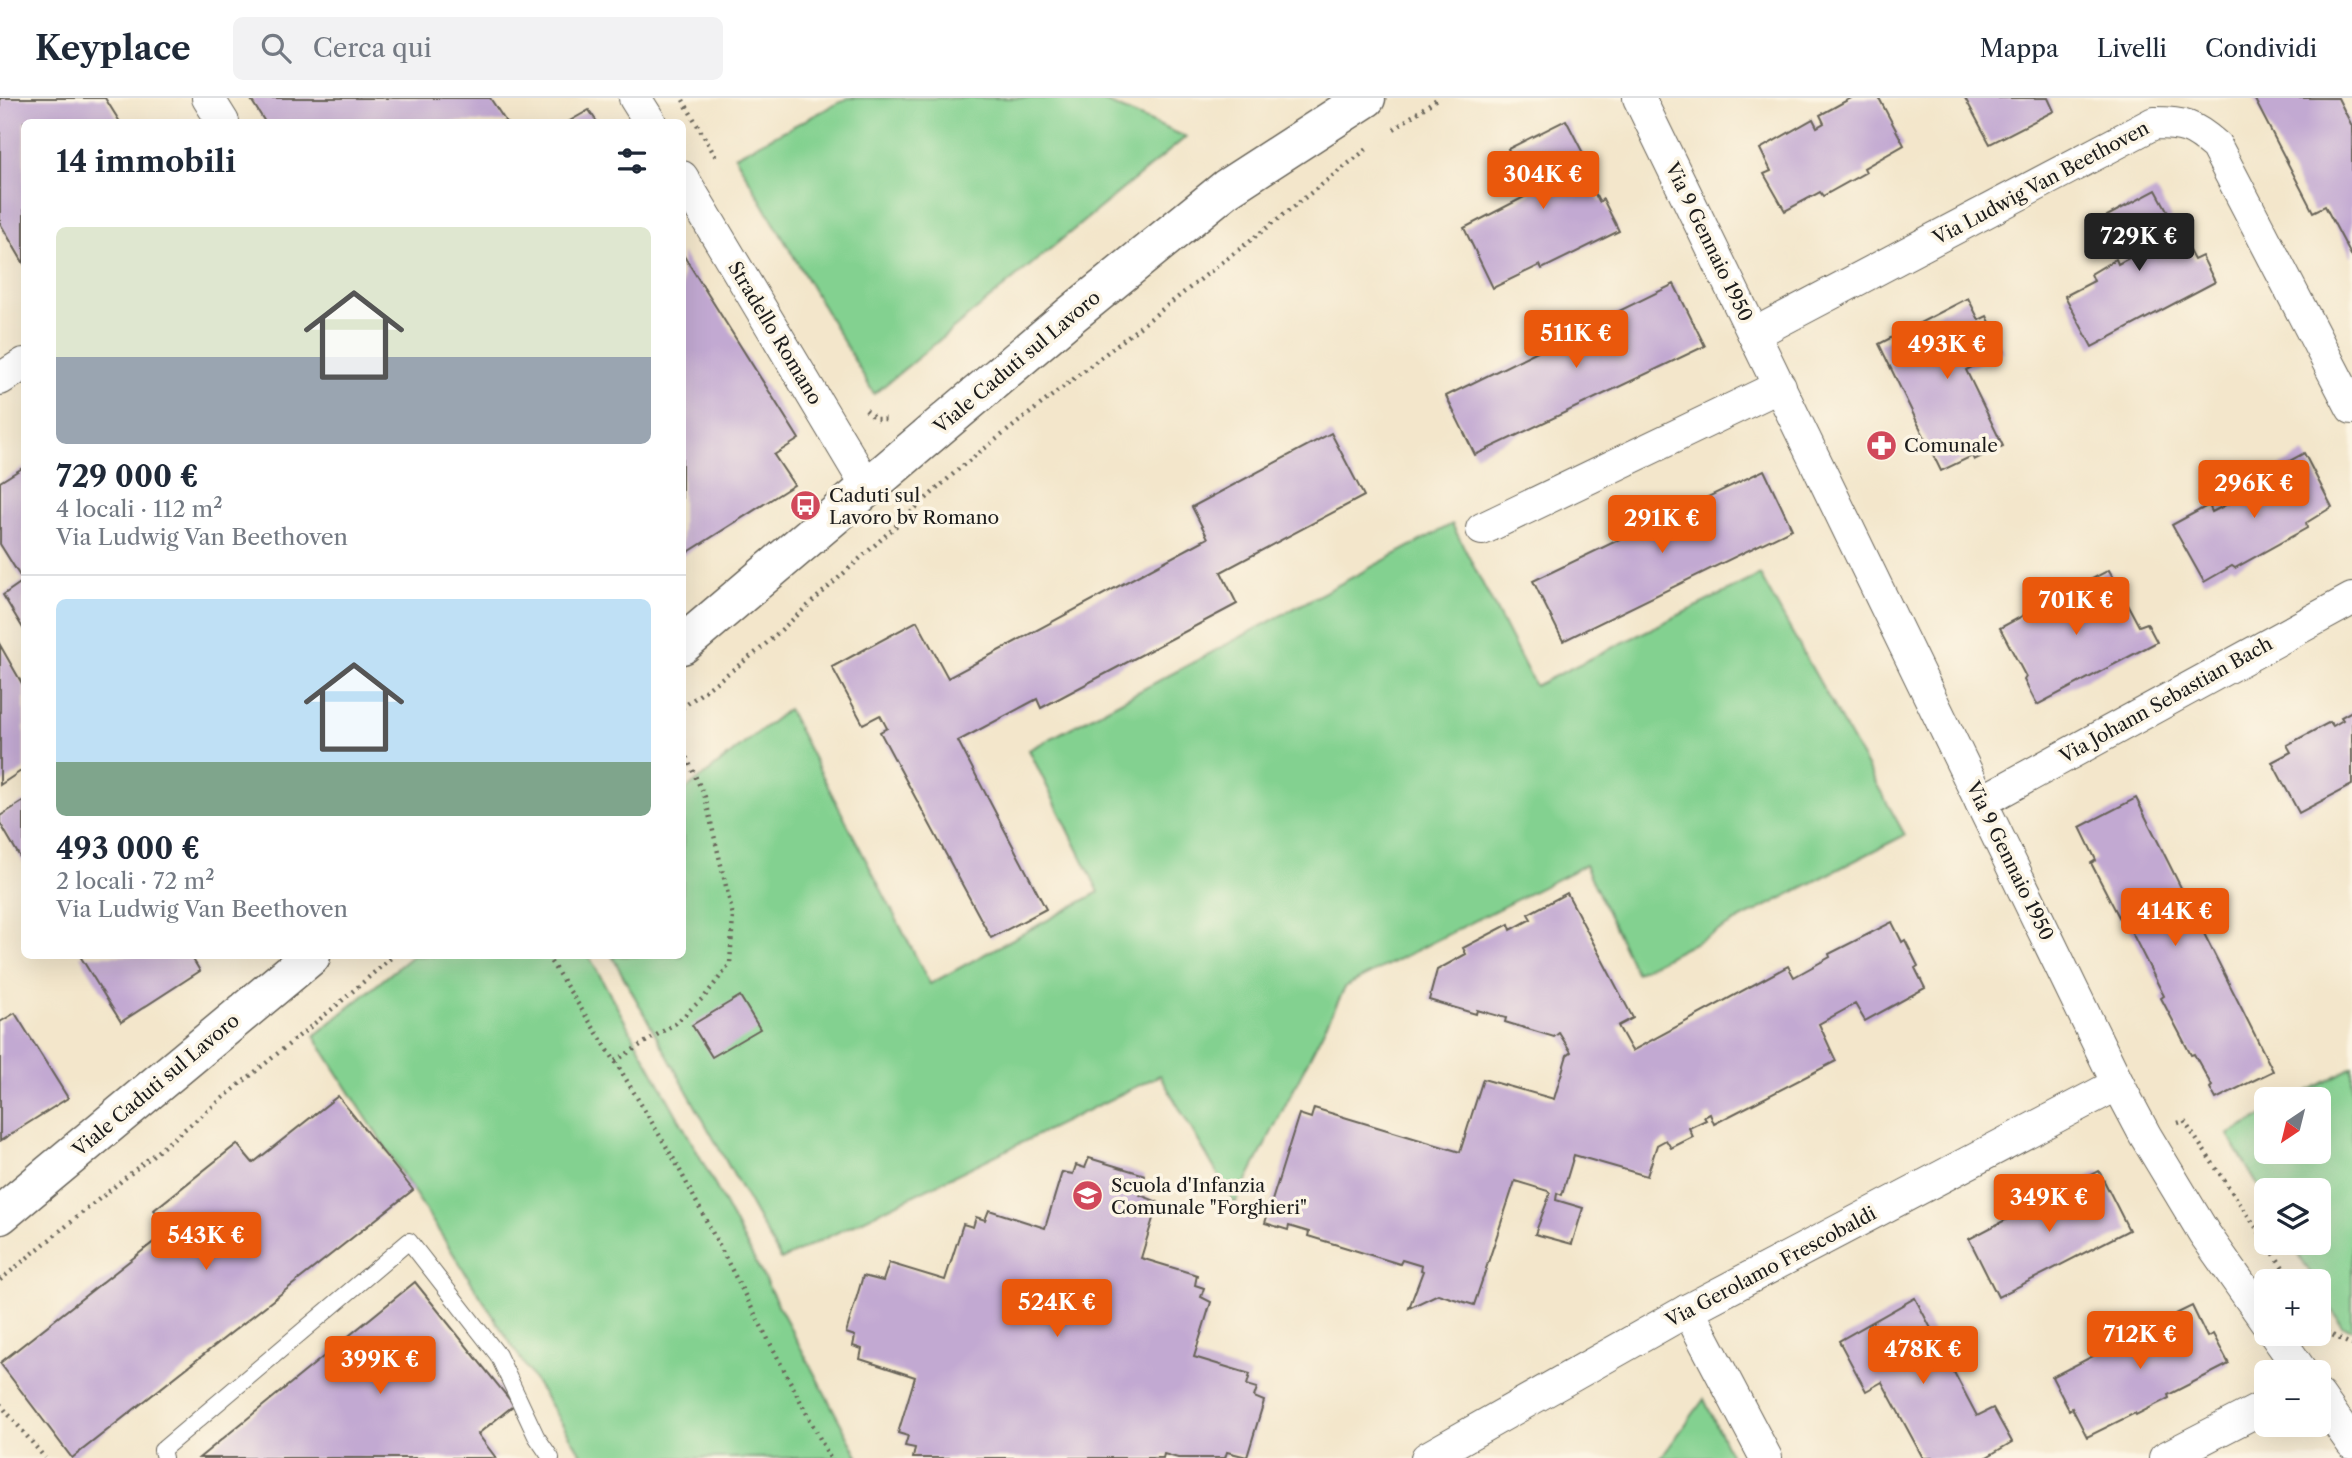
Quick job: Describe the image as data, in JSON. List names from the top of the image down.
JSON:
{
  "streets": {
    "street": [
      "Via Ludwig Van Beethoven",
      "Via 9 Gennaio 1950",
      "Stradello Romano",
      "Viale Caduti sul Lavoro",
      "Via Johann Sebastian Bach",
      "Via Gerolamo Frescobaldi"
    ]
  },
  "crossings": [
    ["Via Ludwig Van Beethoven", "Via 9 Gennaio 1950"],
    ["Via 9 Gennaio 1950", "Via Johann Sebastian Bach"],
    ["Via 9 Gennaio 1950", "Via Gerolamo Frescobaldi"],
    ["Stradello Romano", "Viale Caduti sul Lavoro"]
  ],
  "places": {
    "pharmacy": ["Comunale"],
    "bus stop": ["Caduti sul Lavoro bv Romano"],
    "school or university": ["Scuola d'Infanzia Comunale \"Forghieri\""]
  },
  "north": "bottom left",
  "page": {
    "header": "Keyplace",
    "search": "Cerca qui",
    "nav": ["Mappa", "Livelli", "Condividi"],
    "heading": "14 immobili",
    "price": [
      "304K €",
      "729K €",
      "511K €",
      "493K €",
      "296K €",
      "291K €",
      "701K €",
      "414K €",
      "349K €",
      "543K €",
      "524K €",
      "712K €",
      "478K €",
      "399K €"
    ],
    "list": [
      {
        "name": "729 000 €",
        "note": "4 locali · 112 m² · Via Ludwig Van Beethoven"
      },
      {
        "name": "493 000 €",
        "note": "2 locali · 72 m² · Via Ludwig Van Beethoven"
      }
    ],
    "map_buttons": ["+", "−"]
  }
}
